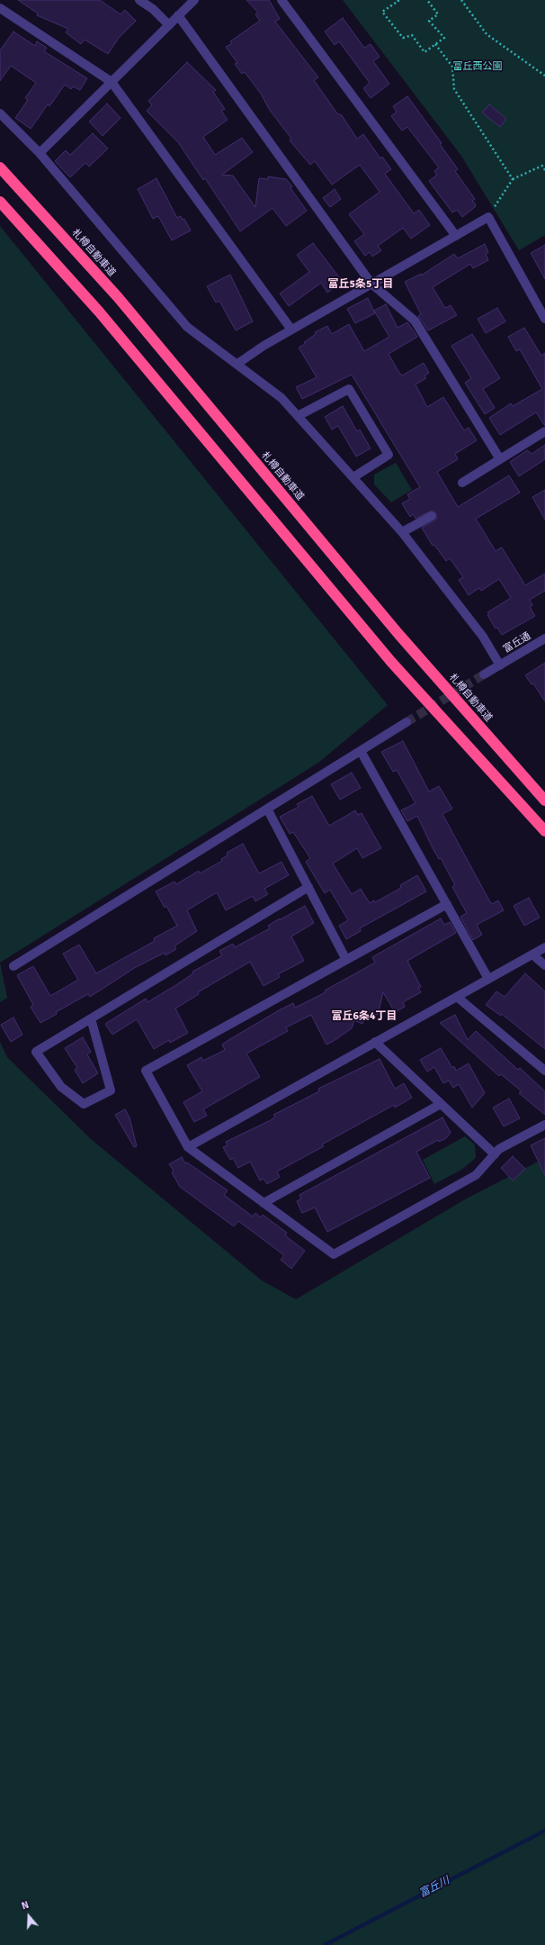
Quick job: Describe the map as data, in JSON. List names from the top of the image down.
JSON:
{
  "streets": {
    "highway": ["札樽自動車道"],
    "street": ["富丘通"]
  },
  "districts": ["富丘5条5丁目", "富丘6条4丁目"],
  "water": ["富丘川"],
  "parks": ["富丘西公園"],
  "north": "top"
}
